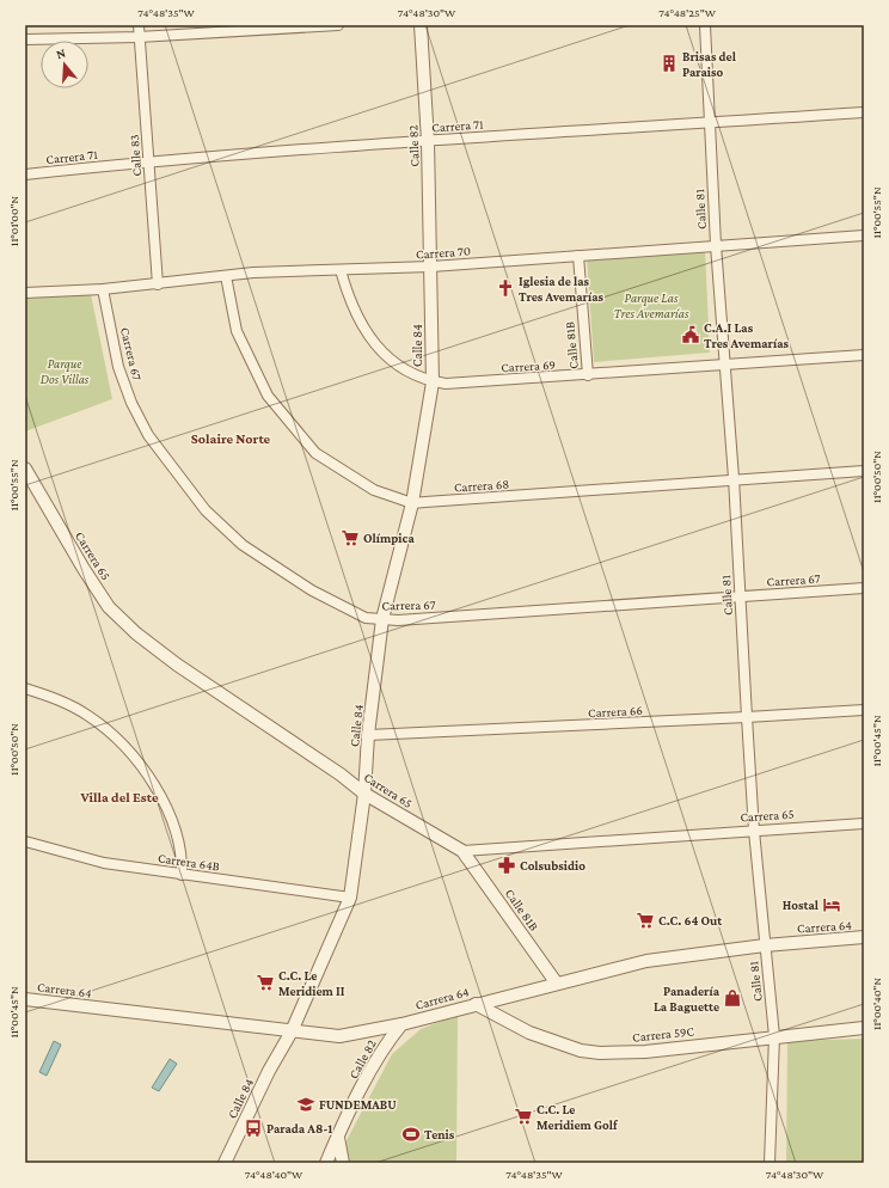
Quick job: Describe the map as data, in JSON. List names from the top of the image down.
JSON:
{
  "streets": {
    "street": [
      "Carrera 71",
      "Calle 82",
      "Calle 83",
      "Calle 81",
      "Carrera 70",
      "Calle 84",
      "Calle 81B",
      "Carrera 67",
      "Carrera 69",
      "Carrera 68",
      "Carrera 65",
      "Carrera 66",
      "Carrera 64B",
      "Carrera 64",
      "Carrera 59C"
    ]
  },
  "crossings": [
    ["Carrera 71", "Calle 82"],
    ["Carrera 71", "Calle 83"],
    ["Carrera 71", "Calle 81"],
    ["Calle 82", "Carrera 70"],
    ["Calle 82", "Calle 84"],
    ["Calle 82", "Carrera 64"],
    ["Calle 83", "Carrera 70"],
    ["Calle 81", "Carrera 70"],
    ["Calle 81", "Carrera 67"],
    ["Calle 81", "Carrera 69"],
    ["Calle 81", "Carrera 68"],
    ["Calle 81", "Carrera 65"],
    ["Calle 81", "Carrera 66"],
    ["Calle 81", "Carrera 64"],
    ["Calle 81", "Carrera 59C"],
    ["Carrera 70", "Calle 84"],
    ["Carrera 70", "Calle 81B"],
    ["Carrera 70", "Carrera 67"],
    ["Carrera 70", "Carrera 69"],
    ["Carrera 70", "Carrera 68"],
    ["Calle 84", "Carrera 67"],
    ["Calle 84", "Carrera 69"],
    ["Calle 84", "Carrera 68"],
    ["Calle 84", "Carrera 65"],
    ["Calle 84", "Carrera 66"],
    ["Calle 84", "Carrera 64B"],
    ["Calle 84", "Carrera 64"],
    ["Calle 81B", "Carrera 69"],
    ["Calle 81B", "Carrera 65"],
    ["Calle 81B", "Carrera 64"],
    ["Carrera 64", "Carrera 59C"]
  ],
  "districts": ["Solaire Norte", "Villa del Este"],
  "parks": ["Parque Las Tres Avemarías", "Parque Dos Villas"],
  "places": {
    "building": ["Brisas del Paraiso"],
    "church": ["Iglesia de las Tres Avemarías"],
    "public building": ["C.A.I Las Tres Avemarías"],
    "supermarket": [
      "Olímpica",
      "C.C. 64 Out",
      "C.C. Le Meridiem II",
      "C.C. Le Meridiem Golf"
    ],
    "pharmacy": ["Colsubsidio"],
    "hotel": ["Hostal"],
    "shop": ["Panadería La Baguette"],
    "school or university": ["FUNDEMABU"],
    "bus stop": ["Parada A8-1"],
    "sports": ["Tenis"]
  },
  "north": "top",
  "coordinates": [
    "74°48'35\"W",
    "74°48'30\"W",
    "74°48'25\"W",
    "11°00'55\"N",
    "11°01'00\"N",
    "11°00'50\"N",
    "11°00'45\"N",
    "11°00'40\"N",
    "74°48'40\"W"
  ]
}
